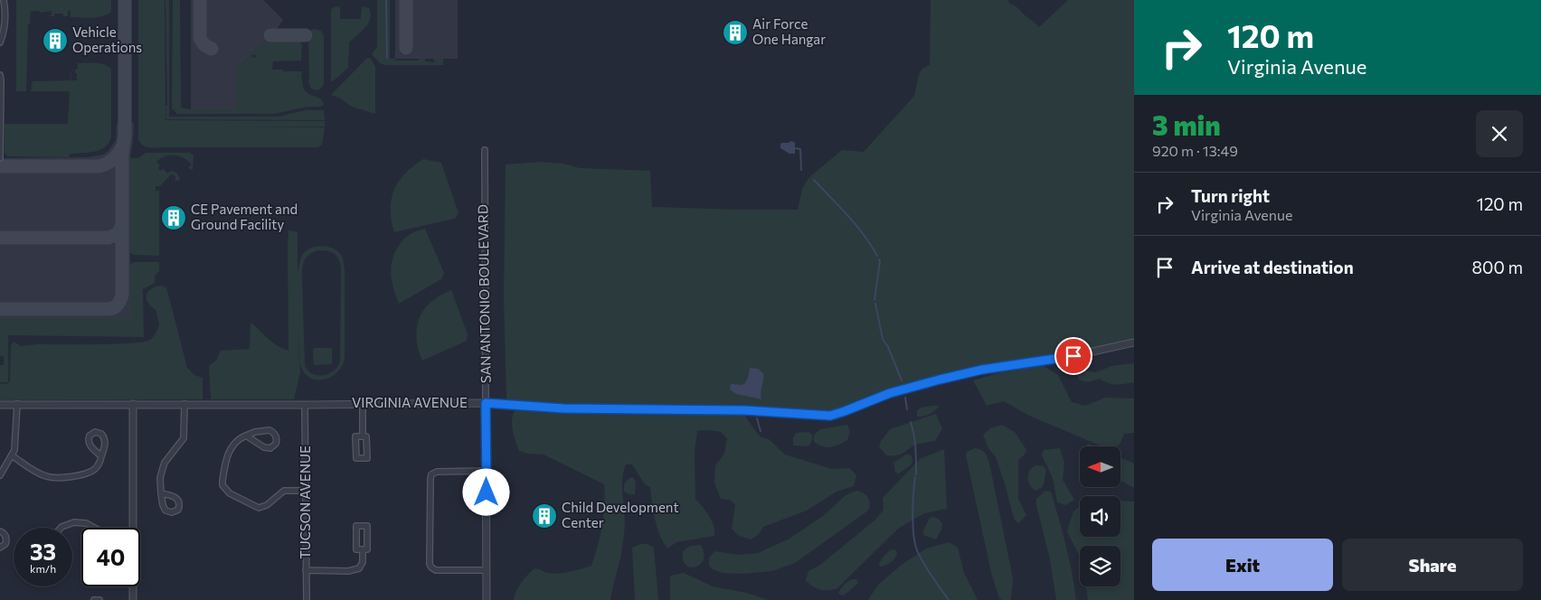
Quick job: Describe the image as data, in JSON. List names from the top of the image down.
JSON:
{
  "streets": {
    "street": ["SAN ANTONIO BOULEVARD", "VIRGINIA AVENUE", "TUCSON AVENUE"]
  },
  "crossings": [
    ["SAN ANTONIO BOULEVARD", "VIRGINIA AVENUE"],
    ["VIRGINIA AVENUE", "TUCSON AVENUE"]
  ],
  "places": {
    "building": [
      "Air Force One Hangar",
      "Vehicle Operations",
      "CE Pavement and Ground Facility",
      "Child Development Center"
    ]
  },
  "north": "left",
  "page": {
    "turn": ["120 m", "Virginia Avenue"],
    "heading": ["3 min", "920 m · 13:49"],
    "list": [
      {
        "name": "Turn right",
        "note": "Virginia Avenue",
        "value": "120 m"
      },
      {
        "name": "Arrive at destination",
        "value": "800 m"
      }
    ],
    "speed": "33 km/h",
    "limit": "40",
    "buttons": ["Exit", "Share"]
  }
}
